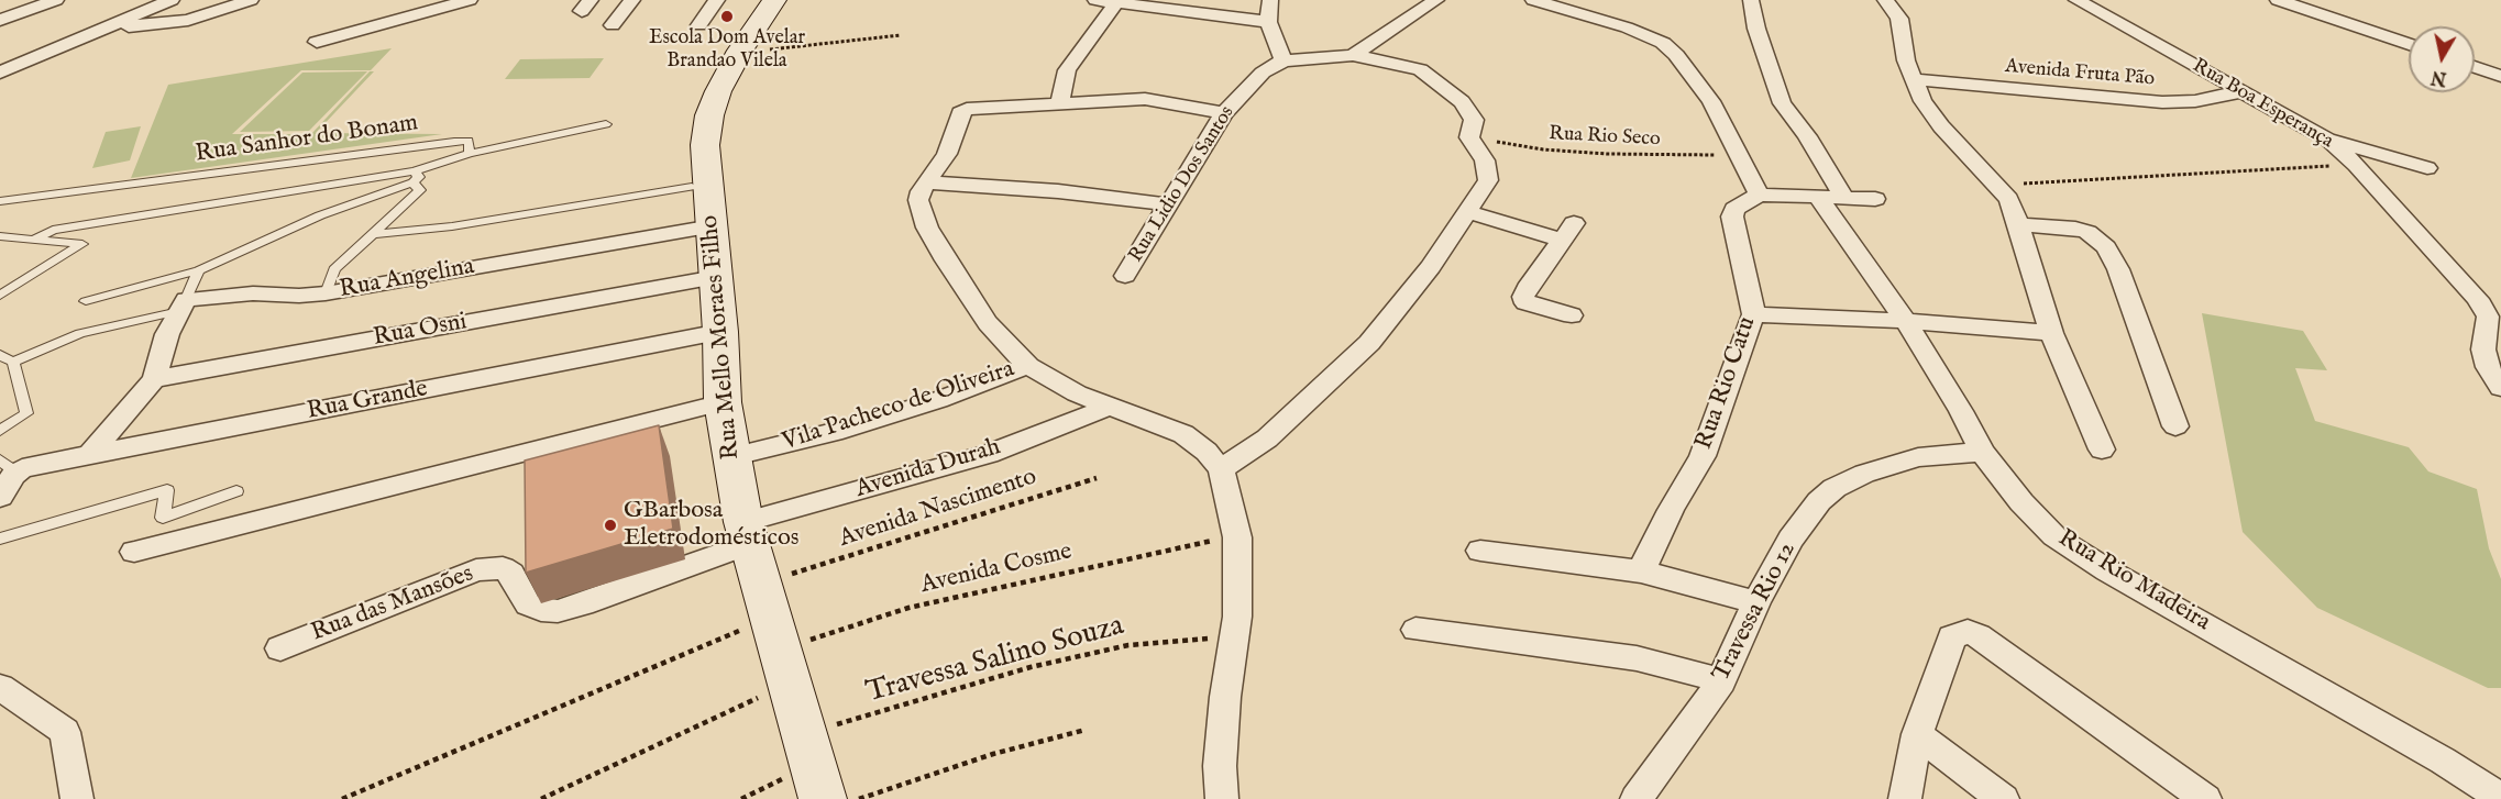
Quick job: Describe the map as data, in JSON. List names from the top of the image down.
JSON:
{
  "streets": {
    "main road": ["Rua Mello Moraes Filho"],
    "street": [
      "Avenida Fruta Pão",
      "Rua Boa Esperança",
      "Rua Lidio Dos Santos",
      "Rua Angelina",
      "Rua Osni",
      "Rua Rio Catu",
      "Rua Grande",
      "Vila Pacheco de Oliveira",
      "Avenida Durah",
      "Rua Rio Madeira",
      "Rua das Mansões",
      "Travessa Rio 12"
    ],
    "lane": ["Rua Sanhor do Bonam"],
    "path": [
      "Rua Rio Seco",
      "Avenida Nascimento",
      "Avenida Cosme",
      "Travessa Salino Souza"
    ]
  },
  "crossings": [
    ["Avenida Fruta Pão", "Rua Boa Esperança"],
    ["Rua Angelina", "Rua Mello Moraes Filho"],
    ["Rua Osni", "Rua Mello Moraes Filho"],
    ["Rua Mello Moraes Filho", "Rua Grande"],
    ["Rua Mello Moraes Filho", "Vila Pacheco de Oliveira"],
    ["Rua Mello Moraes Filho", "Avenida Durah"],
    ["Rua Mello Moraes Filho", "Rua das Mansões"],
    ["Avenida Durah", "Rua das Mansões"],
    ["Rua Rio Madeira", "Travessa Rio 12"]
  ],
  "places": ["Escola Dom Avelar Brandao Vilela", "GBarbosa Eletrodomésticos"],
  "north": "bottom"
}
